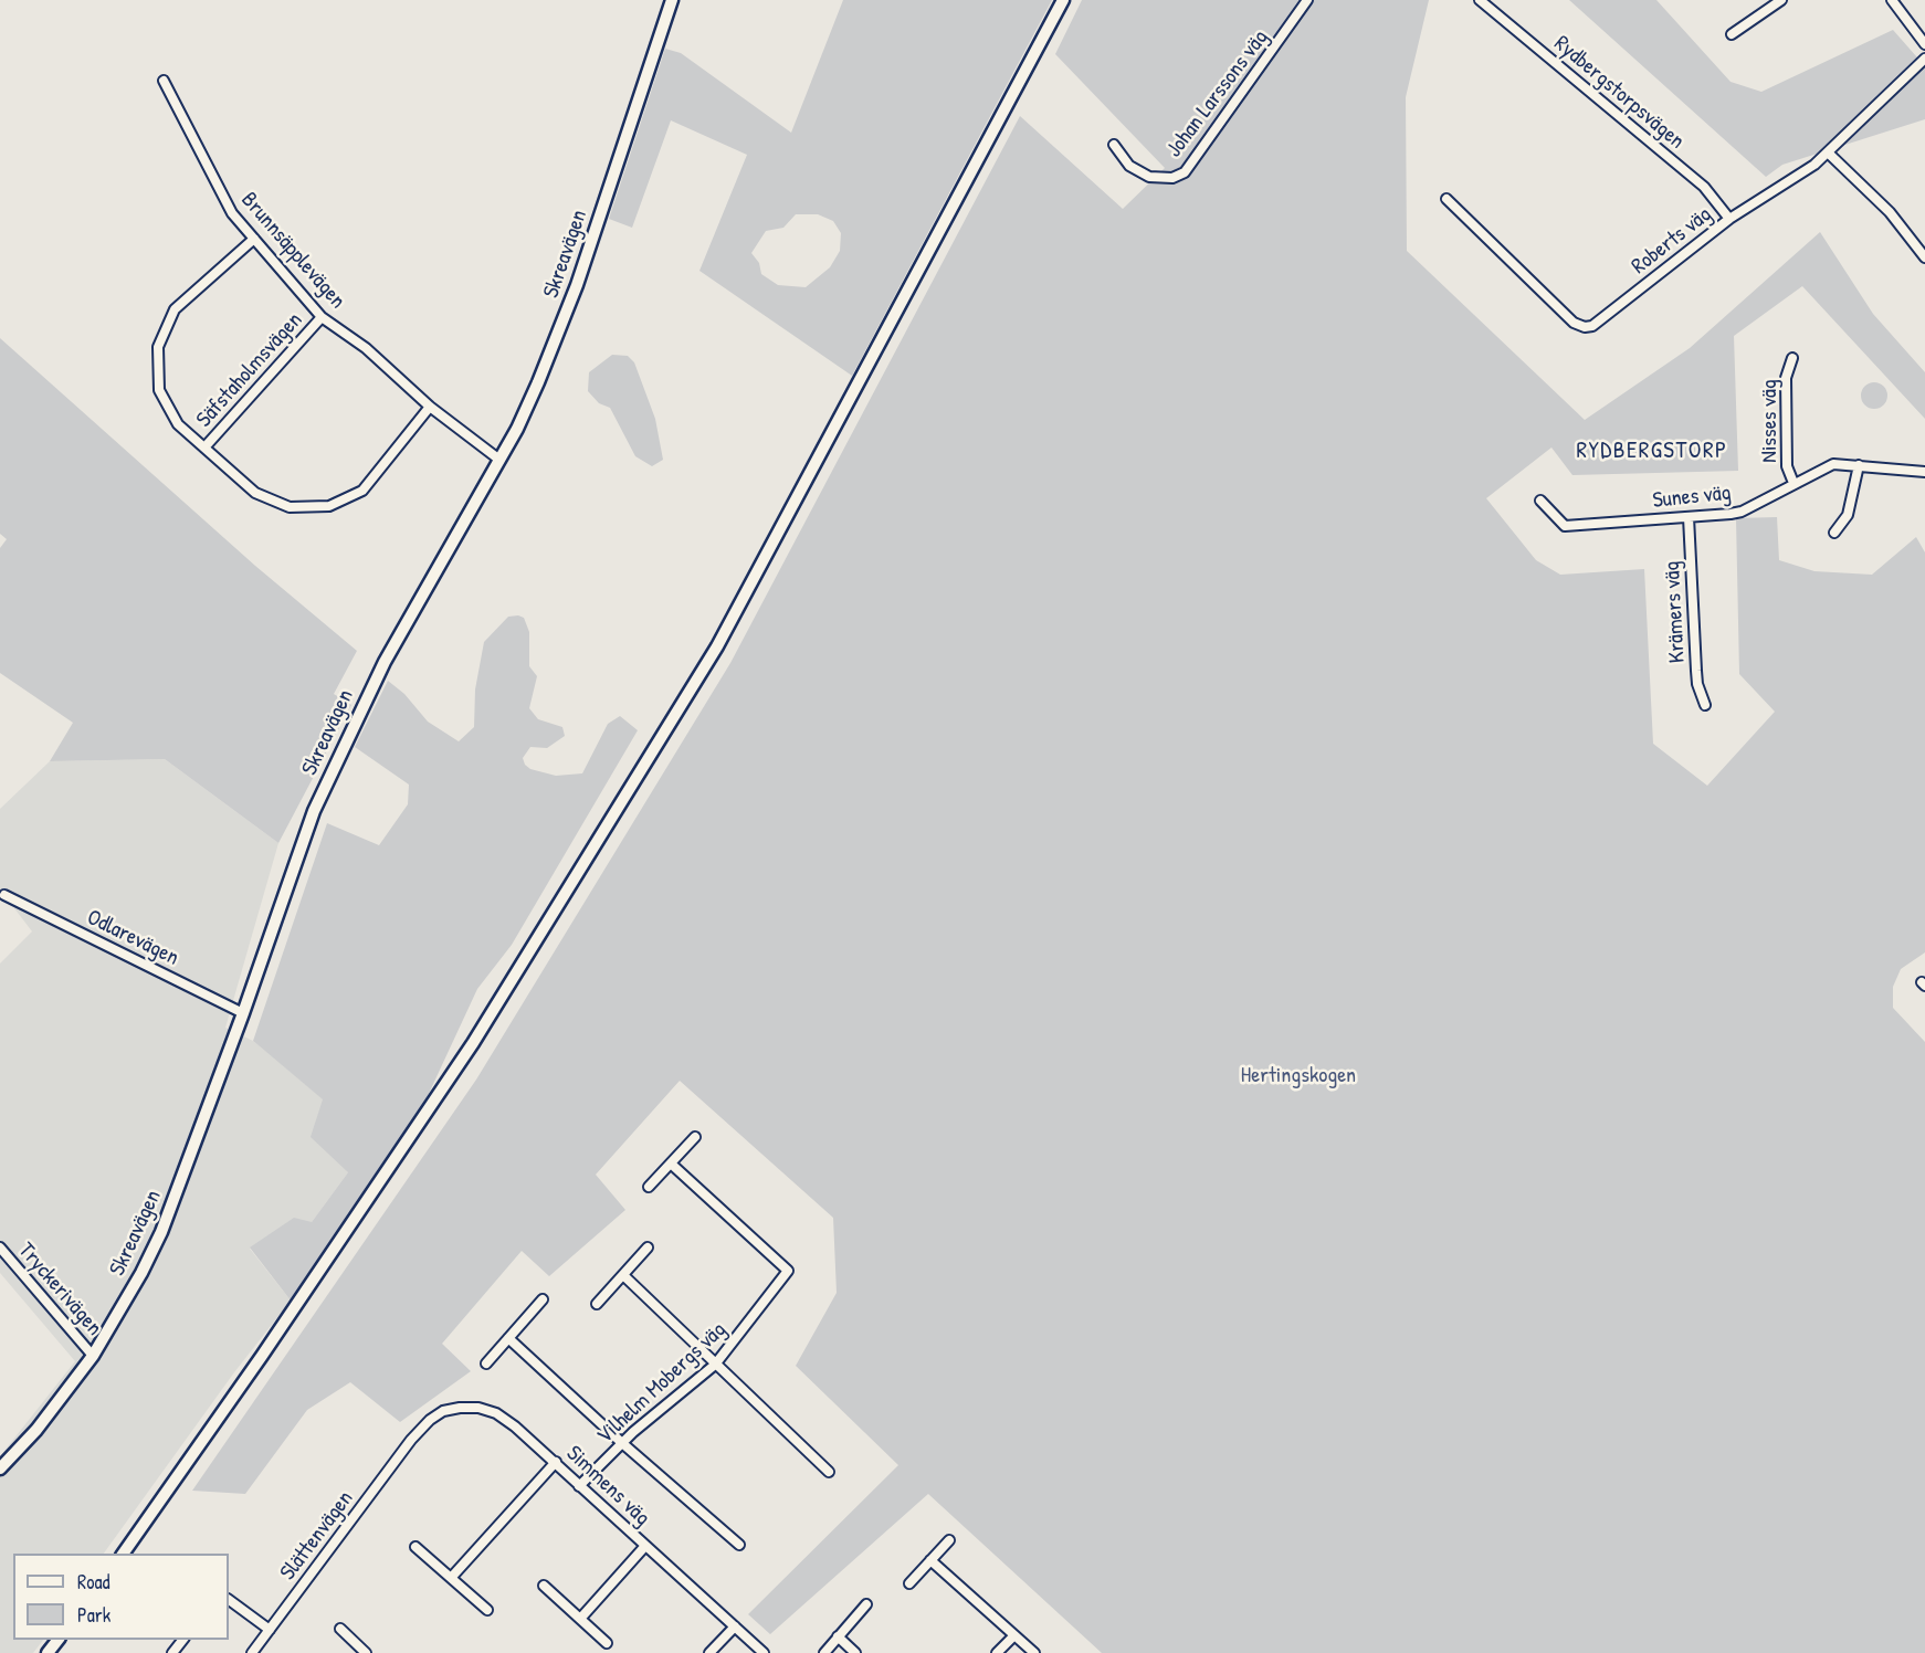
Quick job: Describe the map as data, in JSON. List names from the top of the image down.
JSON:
{
  "streets": {
    "main road": ["Skreavägen"],
    "street": [
      "Rydbergstorpsvägen",
      "Johan Larssons väg",
      "Roberts väg",
      "Brunnsäpplevägen",
      "Säfstaholmsvägen",
      "Nisses väg",
      "Sunes väg",
      "Krämers väg",
      "Odlarevägen",
      "Tryckerivägen",
      "Vilhelm Mobergs väg",
      "Simmens väg",
      "Slättenvägen"
    ]
  },
  "crossings": [
    ["Rydbergstorpsvägen", "Roberts väg"],
    ["Brunnsäpplevägen", "Skreavägen"],
    ["Brunnsäpplevägen", "Säfstaholmsvägen"],
    ["Skreavägen", "Odlarevägen"],
    ["Skreavägen", "Tryckerivägen"],
    ["Nisses väg", "Sunes väg"],
    ["Sunes väg", "Krämers väg"],
    ["Vilhelm Mobergs väg", "Simmens väg"],
    ["Simmens väg", "Slättenvägen"]
  ],
  "districts": ["RYDBERGSTORP"],
  "parks": ["Hertingskogen"],
  "legend": ["Road", "Park"]
}
